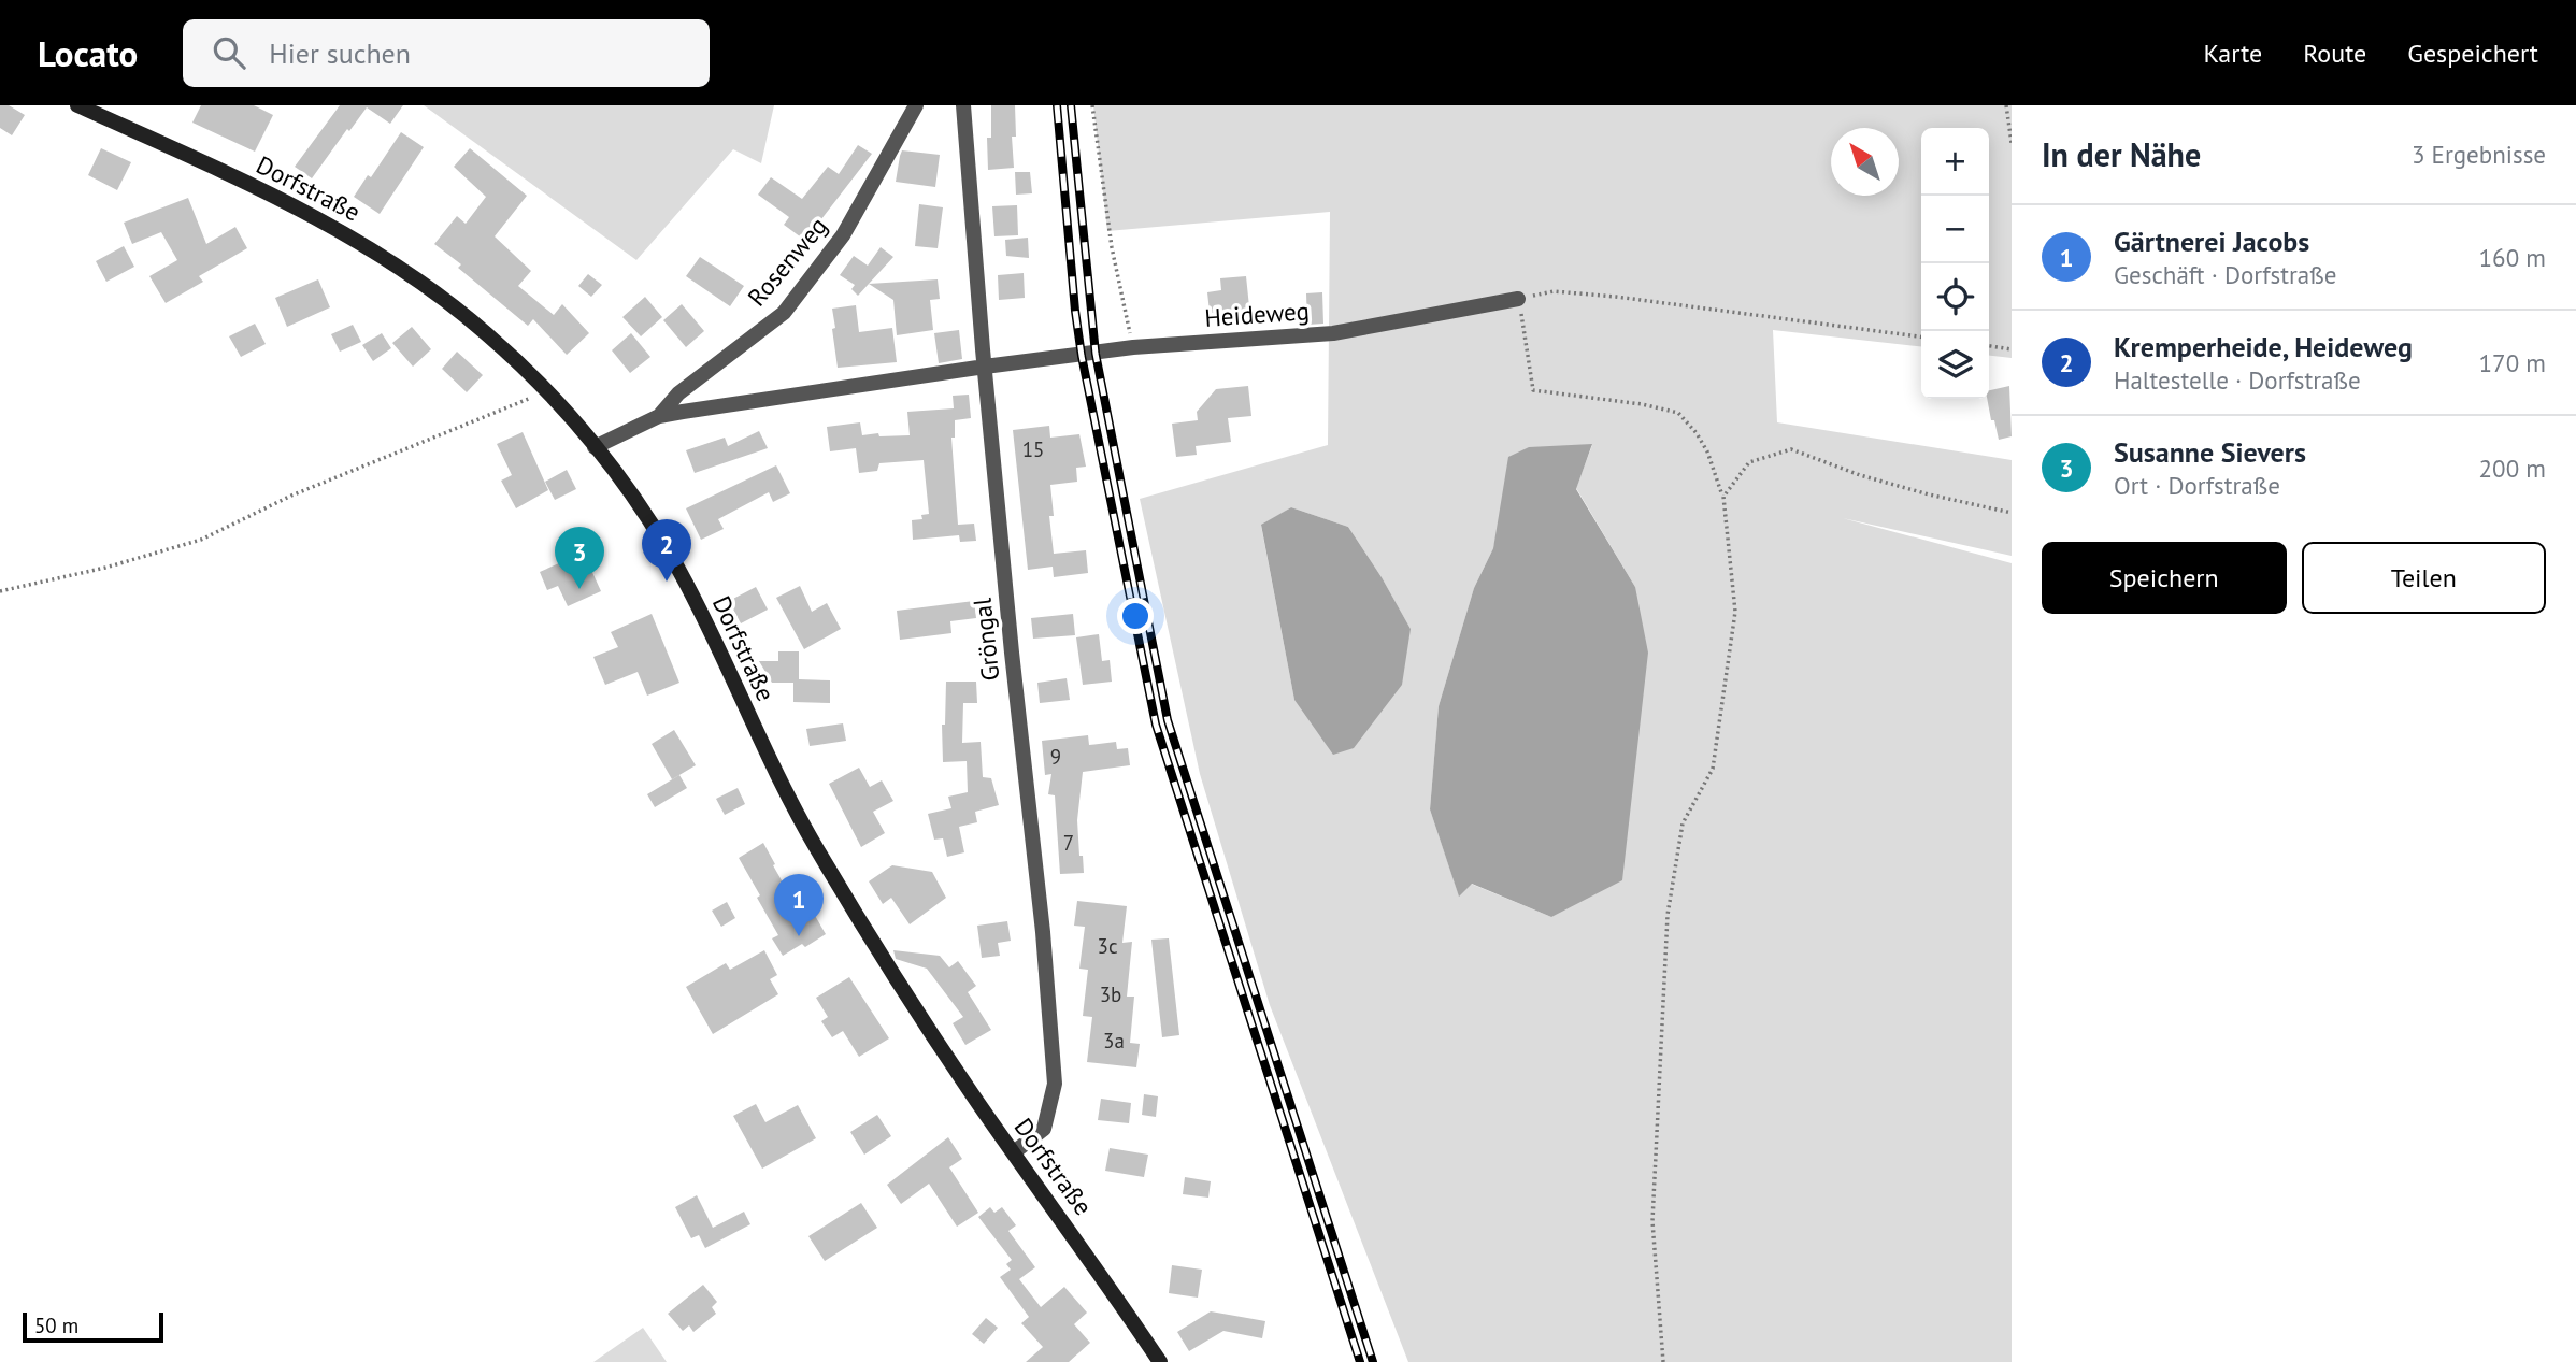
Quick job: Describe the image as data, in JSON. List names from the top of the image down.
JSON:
{
  "streets": {
    "main road": ["Dorfstraße"],
    "street": ["Rosenweg", "Heideweg", "Gröngal"]
  },
  "crossings": [
    ["Dorfstraße", "Heideweg"],
    ["Dorfstraße", "Gröngal"],
    ["Rosenweg", "Heideweg"],
    ["Heideweg", "Gröngal"]
  ],
  "house_numbers": [
    "15",
    "9",
    "7",
    "3c",
    "3b",
    "3a"
  ],
  "scale_bar": "50 m",
  "north": "top left",
  "page": {
    "header": "Locato",
    "search": "Hier suchen",
    "nav": ["Karte", "Route", "Gespeichert"],
    "heading": ["In der Nähe", "3 Ergebnisse"],
    "map_buttons": ["+", "−"],
    "list": [
      {
        "mark": "1",
        "name": "Gärtnerei Jacobs",
        "note": "Geschäft · Dorfstraße",
        "value": "160 m"
      },
      {
        "mark": "2",
        "name": "Kremperheide, Heideweg",
        "note": "Haltestelle · Dorfstraße",
        "value": "170 m"
      },
      {
        "mark": "3",
        "name": "Susanne Sievers",
        "note": "Ort · Dorfstraße",
        "value": "200 m"
      }
    ],
    "pins": ["2", "3", "1"],
    "buttons": ["Speichern", "Teilen"],
    "scale": "50 m"
  }
}
